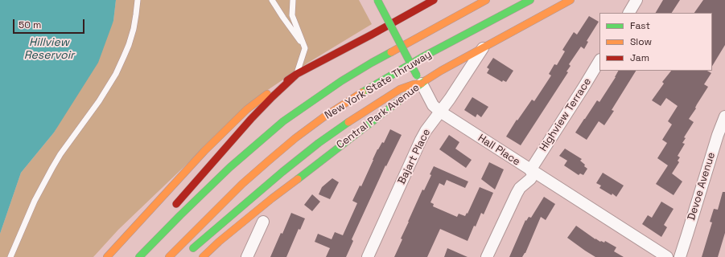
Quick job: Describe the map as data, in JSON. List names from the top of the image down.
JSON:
{
  "streets": {
    "main road": ["New York State Thruway", "Central Park Avenue", "Hall Place"],
    "street": ["Highview Terrace", "Bajart Place", "Devoe Avenue"]
  },
  "crossings": [
    ["Highview Terrace", "Hall Place"],
    ["Central Park Avenue", "Hall Place"],
    ["Central Park Avenue", "Bajart Place"],
    ["Hall Place", "Bajart Place"]
  ],
  "water": ["Hillview Reservoir"],
  "legend": ["Fast", "Slow", "Jam"],
  "scale_bar": "50 m"
}
